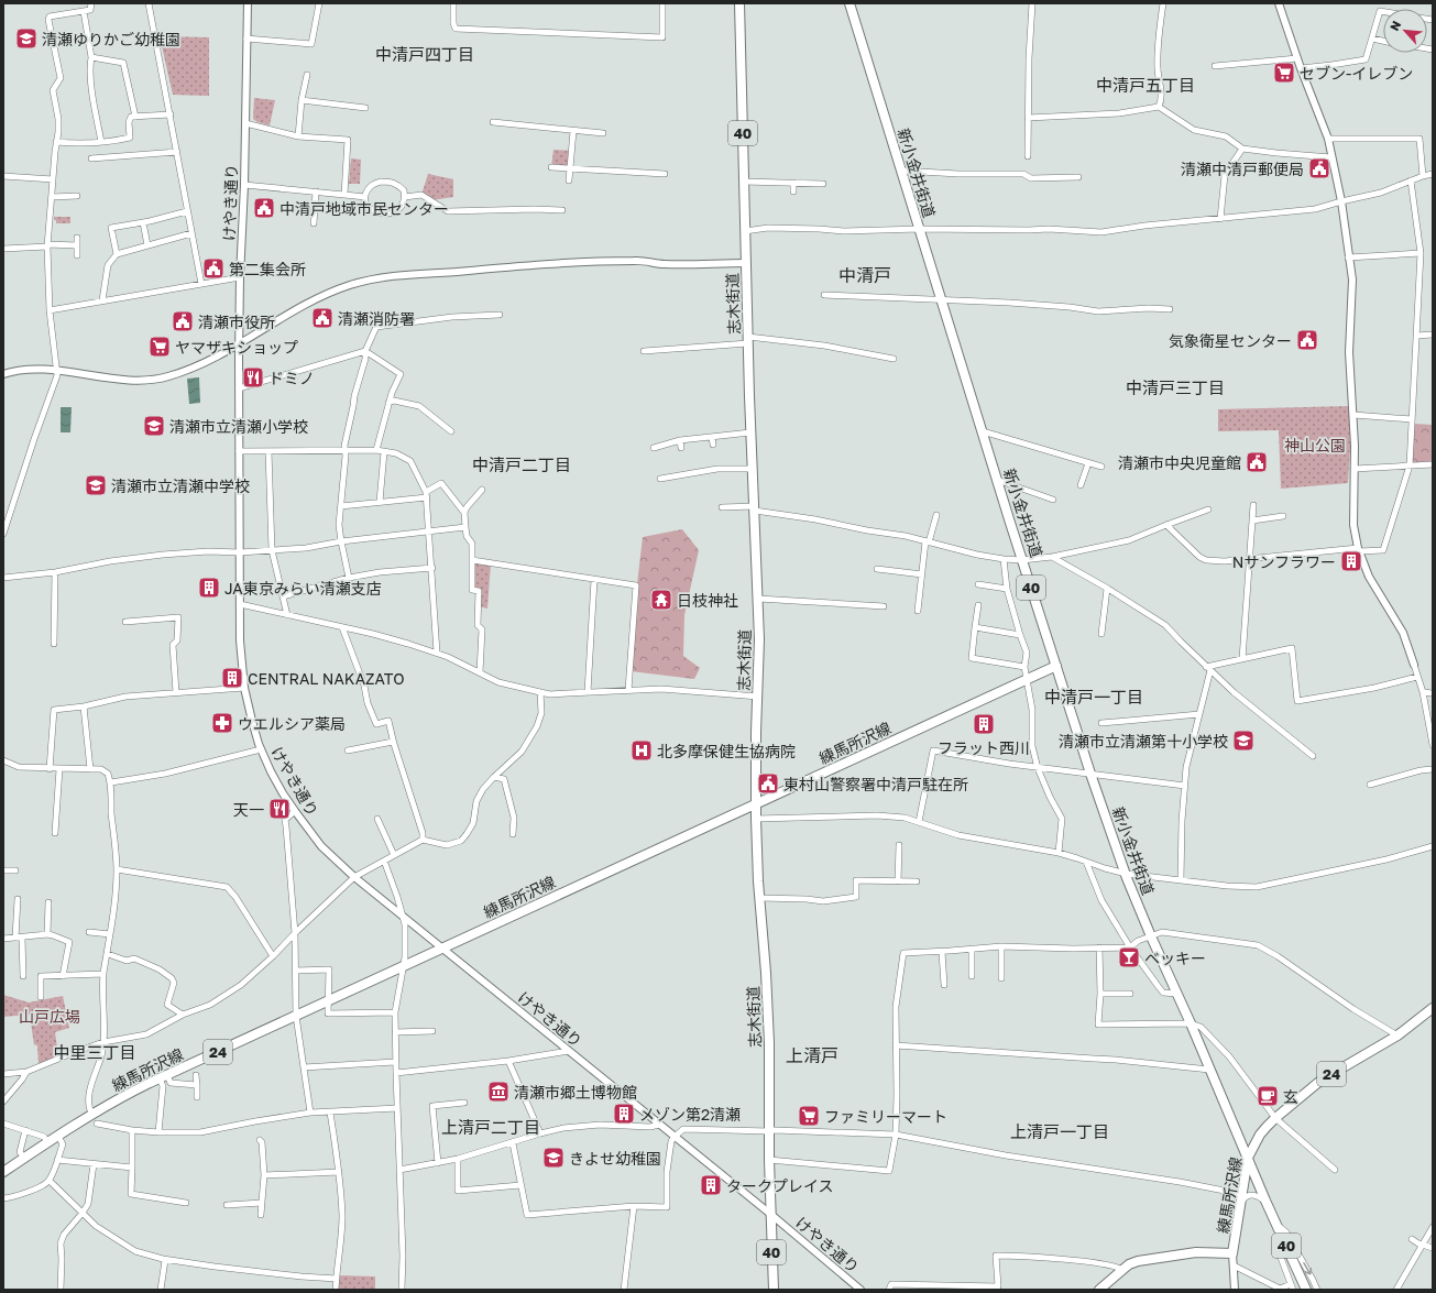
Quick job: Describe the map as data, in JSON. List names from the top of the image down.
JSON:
{
  "streets": {
    "main road": [
      "40",
      "新小金井街道",
      "志木街道",
      "練馬所沢線",
      "24"
    ],
    "street": ["けやき通り"]
  },
  "crossings": [
    ["新小金井街道", "練馬所沢線"],
    ["けやき通り", "志木街道"],
    ["けやき通り", "練馬所沢線"],
    ["志木街道", "練馬所沢線"]
  ],
  "districts": [
    "中清戸四丁目",
    "中清戸五丁目",
    "中清戸",
    "中清戸三丁目",
    "中清戸二丁目",
    "中清戸一丁目",
    "中里三丁目",
    "上清戸",
    "上清戸二丁目",
    "上清戸一丁目"
  ],
  "parks": ["神山公園", "山戸広場"],
  "places": {
    "school or university": [
      "清瀬ゆりかご幼稚園",
      "清瀬市立清瀬小学校",
      "清瀬市立清瀬中学校",
      "清瀬市立清瀬第十小学校",
      "きよせ幼稚園"
    ],
    "supermarket": ["セブン-イレブン", "ヤマザキショップ", "ファミリーマート"],
    "public building": [
      "清瀬中清戸郵便局",
      "中清戸地域市民センター",
      "第二集会所",
      "清瀬消防署",
      "清瀬市役所",
      "気象衛星センター",
      "清瀬市中央児童館",
      "東村山警察署中清戸駐在所"
    ],
    "restaurant": ["ドミノ", "天一"],
    "building": [
      "Nサンフラワー",
      "JA東京みらい清瀬支店",
      "CENTRAL NAKAZATO",
      "フラット西川",
      "メゾン第2清瀬",
      "タークプレイス"
    ],
    "temple": ["日枝神社"],
    "pharmacy": ["ウエルシア薬局"],
    "hospital": ["北多摩保健生協病院"],
    "bar": ["ベッキー"],
    "museum": ["清瀬市郷土博物館"],
    "cafe": ["玄"]
  },
  "north": "top left"
}
